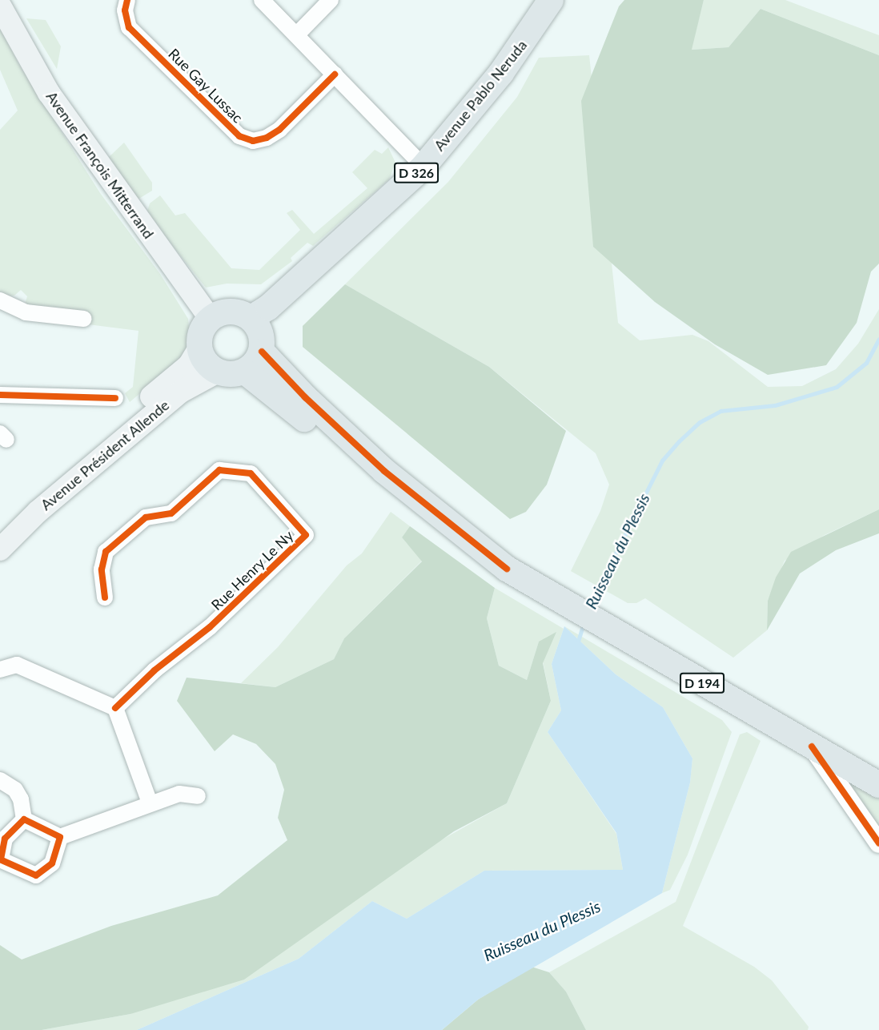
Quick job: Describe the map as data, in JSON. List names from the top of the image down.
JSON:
{
  "streets": {
    "main road": [
      "Avenue Pablo Neruda",
      "Avenue François Mitterrand",
      "D 326",
      "Avenue Président Allende",
      "D 194"
    ],
    "street": ["Rue Gay Lussac", "Rue Henry Le Ny"]
  },
  "crossings": [
    ["Avenue Pablo Neruda", "Avenue François Mitterrand"],
    ["Avenue Pablo Neruda", "Avenue Président Allende"],
    ["Avenue Pablo Neruda", "D 194"],
    ["Avenue François Mitterrand", "Avenue Président Allende"],
    ["Avenue François Mitterrand", "D 194"],
    ["Avenue Président Allende", "D 194"]
  ],
  "water": ["Ruisseau du Plessis"]
}
